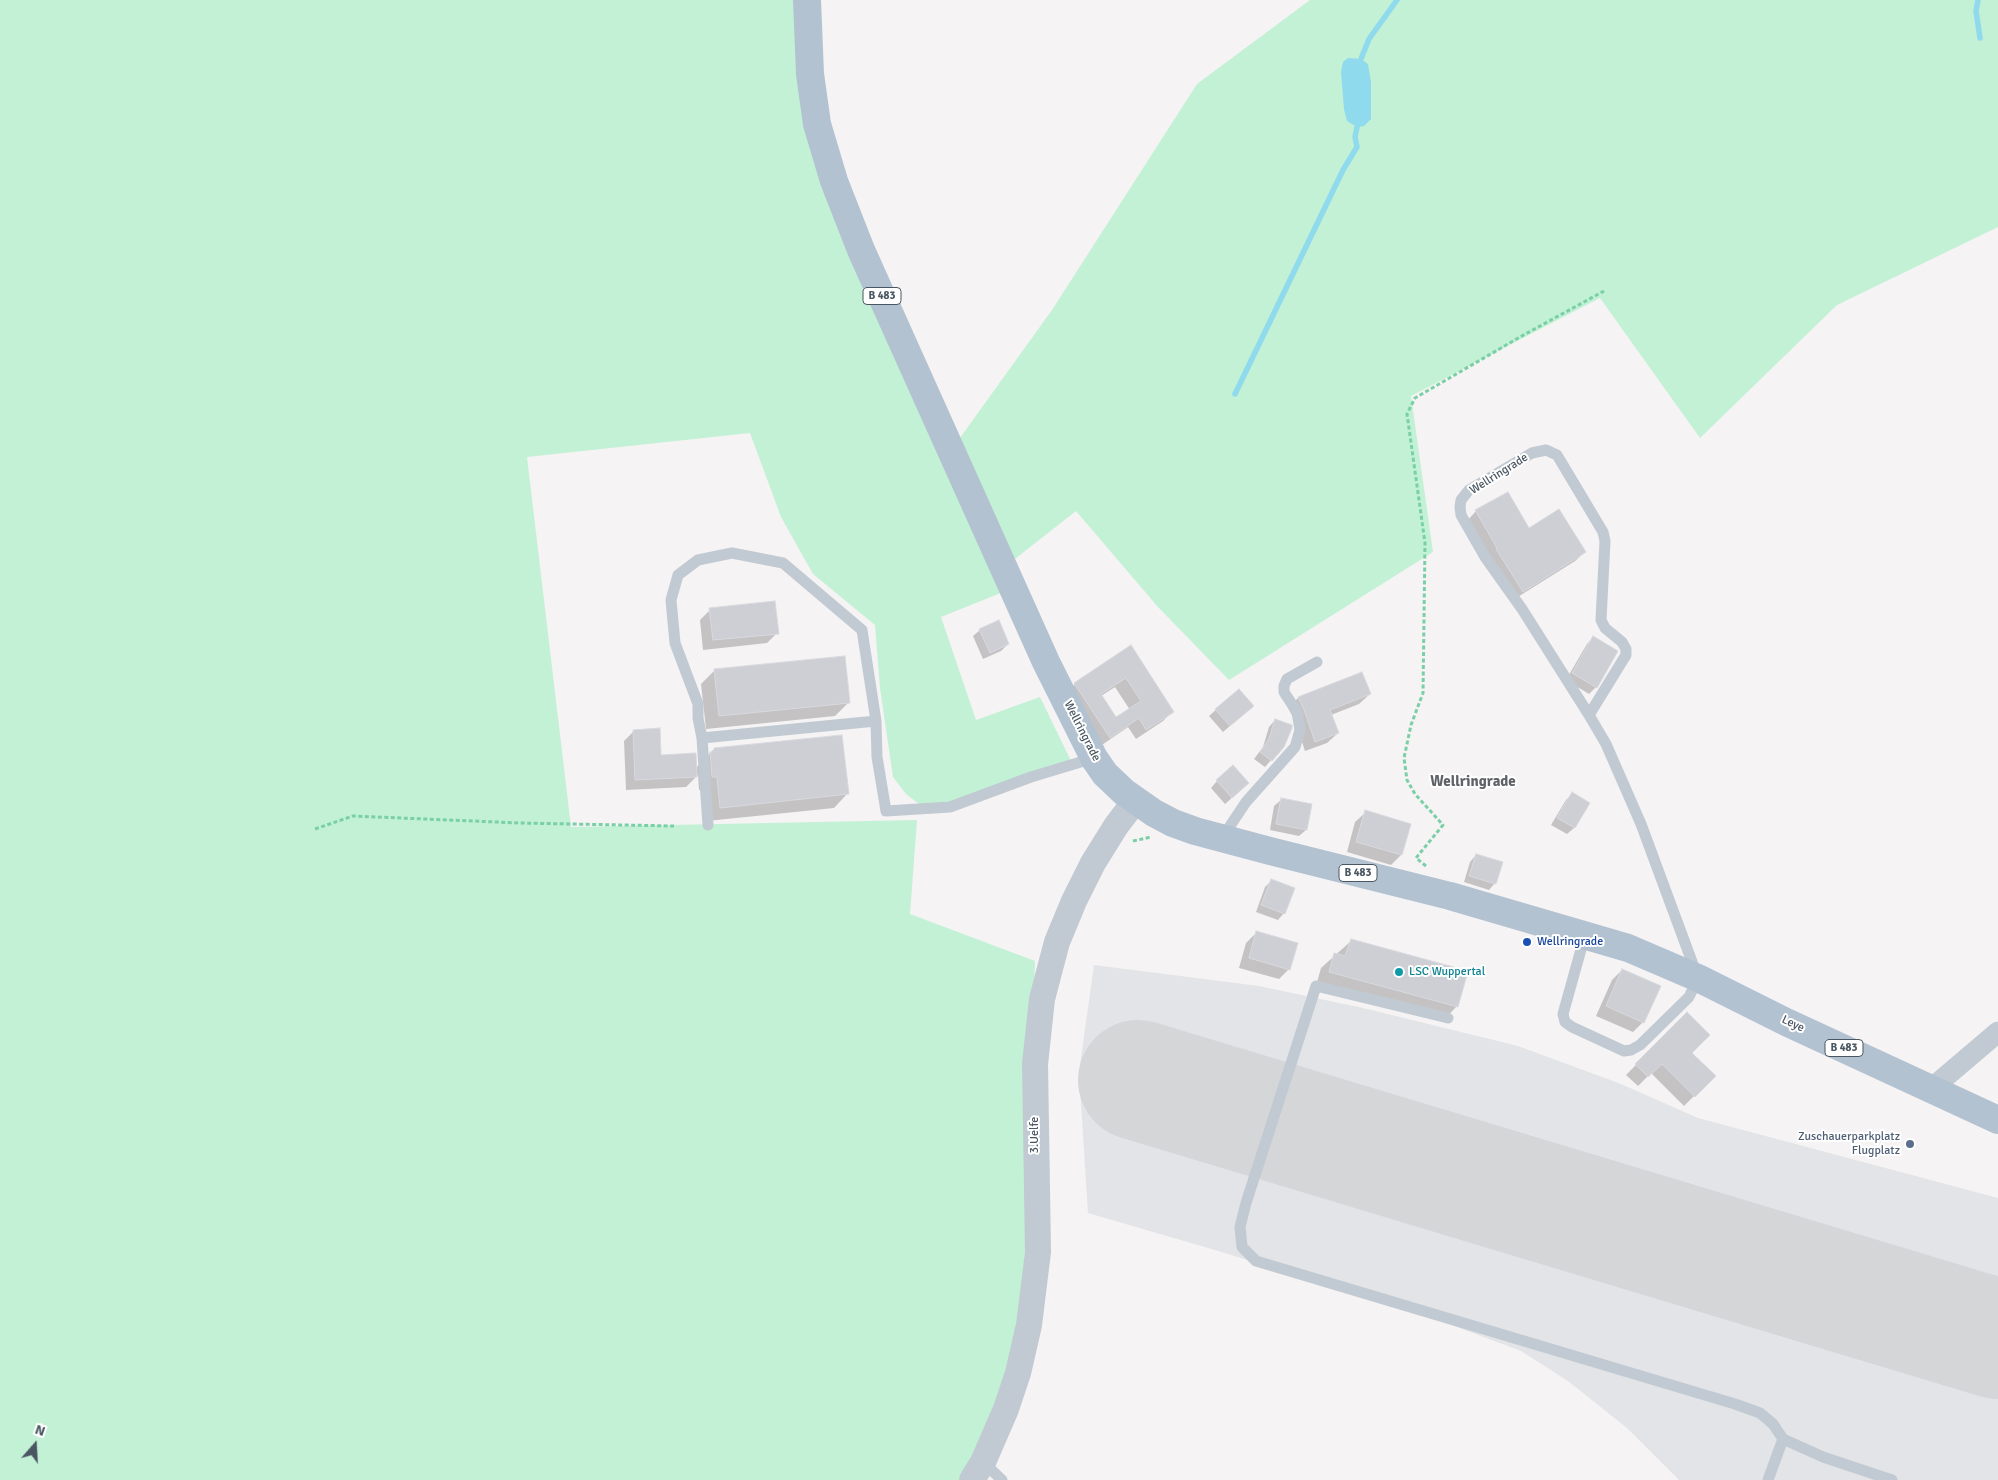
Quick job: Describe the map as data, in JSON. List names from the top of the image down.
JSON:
{
  "streets": {
    "main road": ["B 483", "Wellringrade", "Leye"],
    "street": ["3.Uelfe"]
  },
  "crossings": [
    ["Wellringrade", "Leye"],
    ["Wellringrade", "3.Uelfe"]
  ],
  "districts": ["Wellringrade"],
  "places": ["Wellringrade", "LSC Wuppertal", "Zuschauerparkplatz Flugplatz"],
  "north": "top"
}
